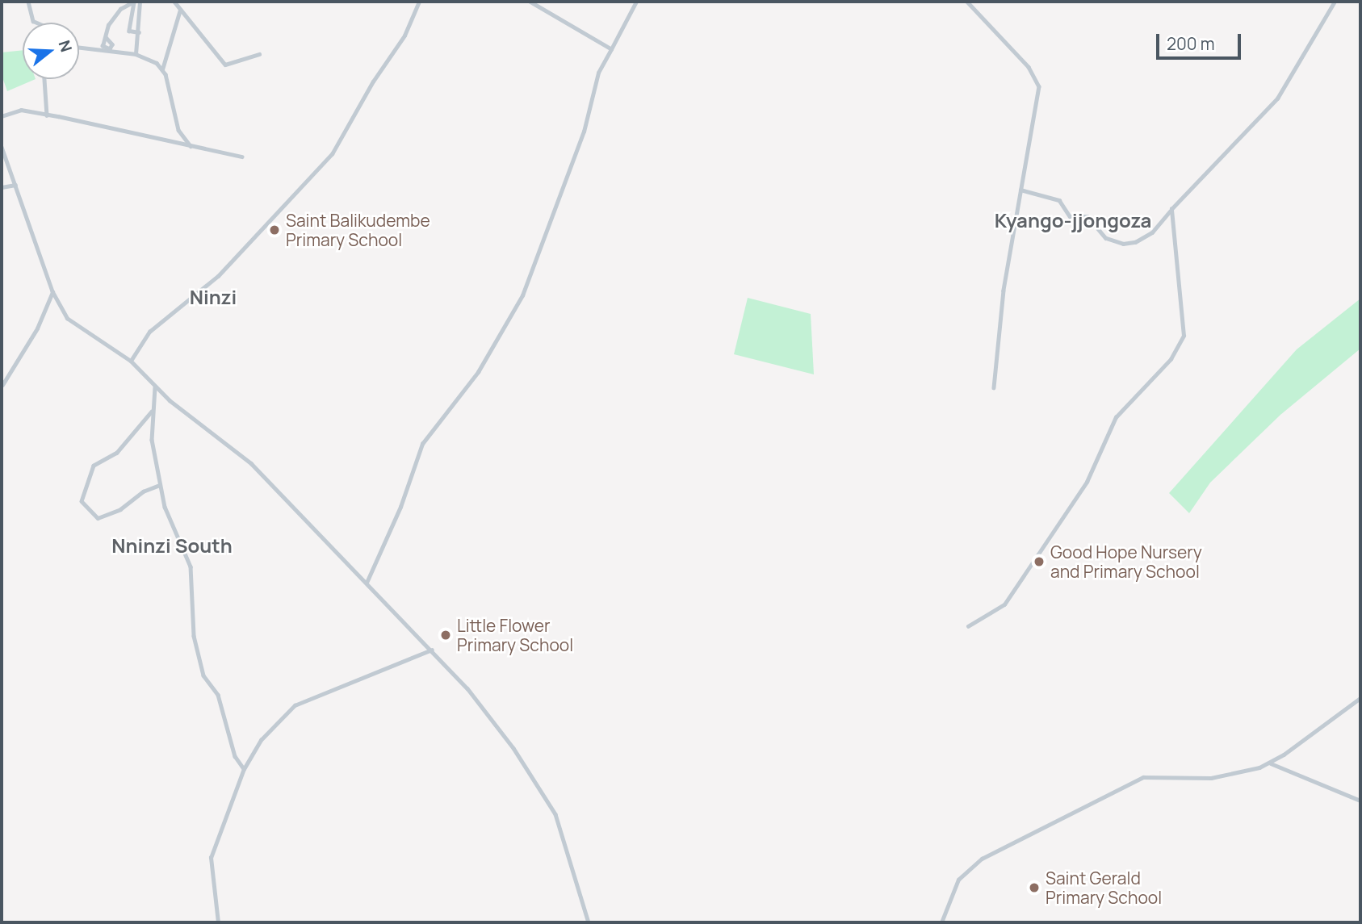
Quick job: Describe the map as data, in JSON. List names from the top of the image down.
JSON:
{
  "districts": ["Kyango-jjongoza", "Ninzi", "Nninzi South"],
  "places": [
    "Saint Balikudembe Primary School",
    "Good Hope Nursery and Primary School",
    "Little Flower Primary School",
    "Saint Gerald Primary School"
  ],
  "scale_bar": "200 m",
  "north": "right"
}
